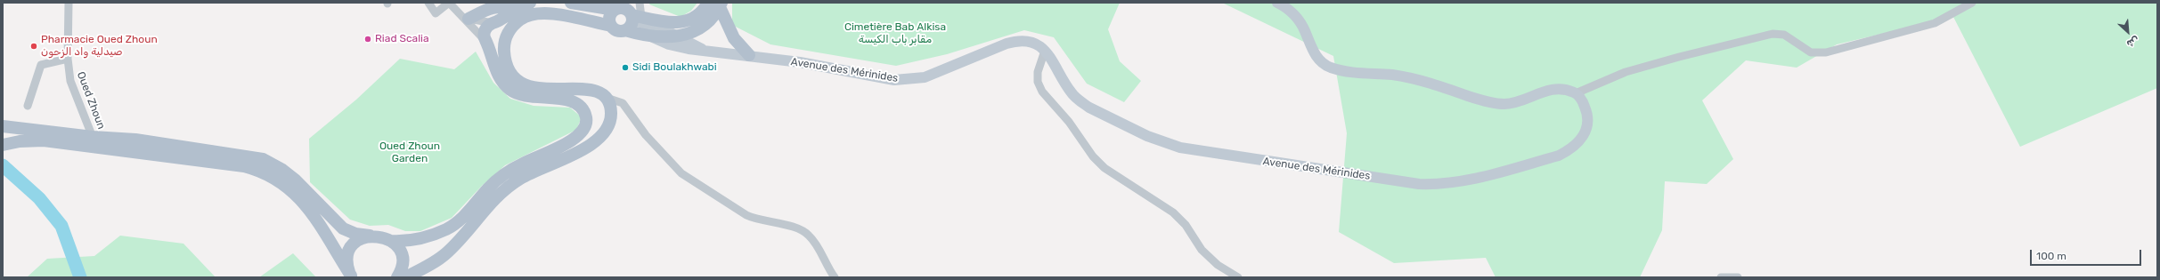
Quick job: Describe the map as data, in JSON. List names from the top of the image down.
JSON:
{
  "streets": {
    "main road": ["Avenue des Mérinides"],
    "street": ["Oued Zhoun"]
  },
  "parks": ["Cimetière Bab Alkisa مقابر باب الكيسة", "Oued Zhoun Garden"],
  "places": ["Riad Scalia", "Pharmacie Oued Zhoun صيدلية واد الزحون", "Sidi Boulakhwabi"],
  "scale_bar": "100 m",
  "north": "bottom right"
}
